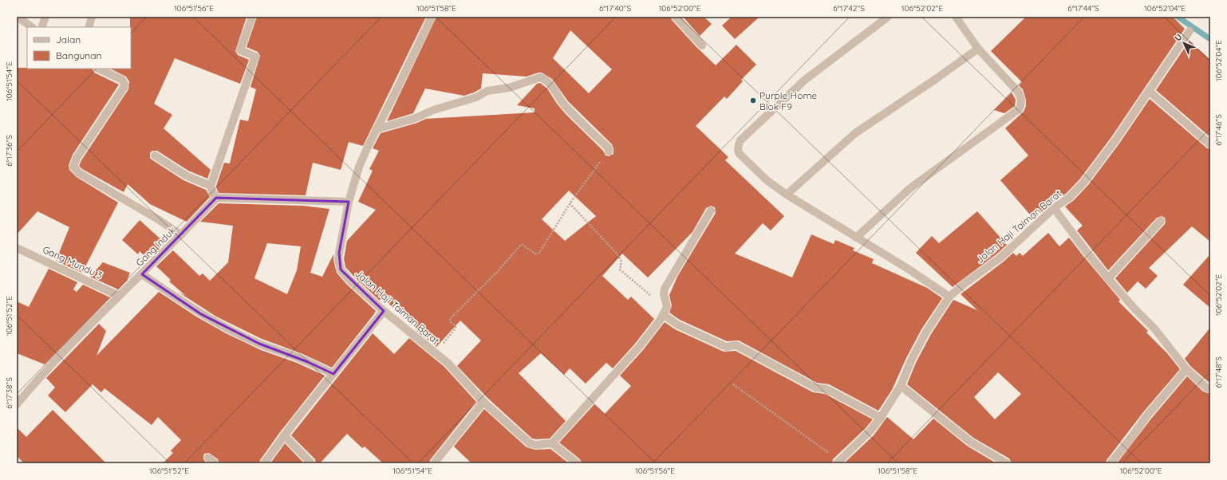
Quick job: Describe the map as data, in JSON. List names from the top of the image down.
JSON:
{
  "streets": {
    "street": ["Jalan Haji Taiman Barat", "Gang Induk", "Gang Mundu 3"]
  },
  "crossings": [
    ["Gang Induk", "Gang Mundu 3"]
  ],
  "places": ["Purple Home Blok F9"],
  "legend": ["Jalan", "Bangunan"],
  "north": "top left",
  "coordinates": [
    "106°51'56\"E",
    "106°51'58\"E",
    "6°17'40\"S",
    "106°52'00\"E",
    "6°17'42\"S",
    "106°52'02\"E",
    "6°17'44\"S",
    "106°52'04\"E",
    "106°51'54\"E",
    "6°17'46\"S",
    "6°17'36\"S",
    "106°51'52\"E",
    "6°17'48\"S",
    "6°17'38\"S"
  ]
}
